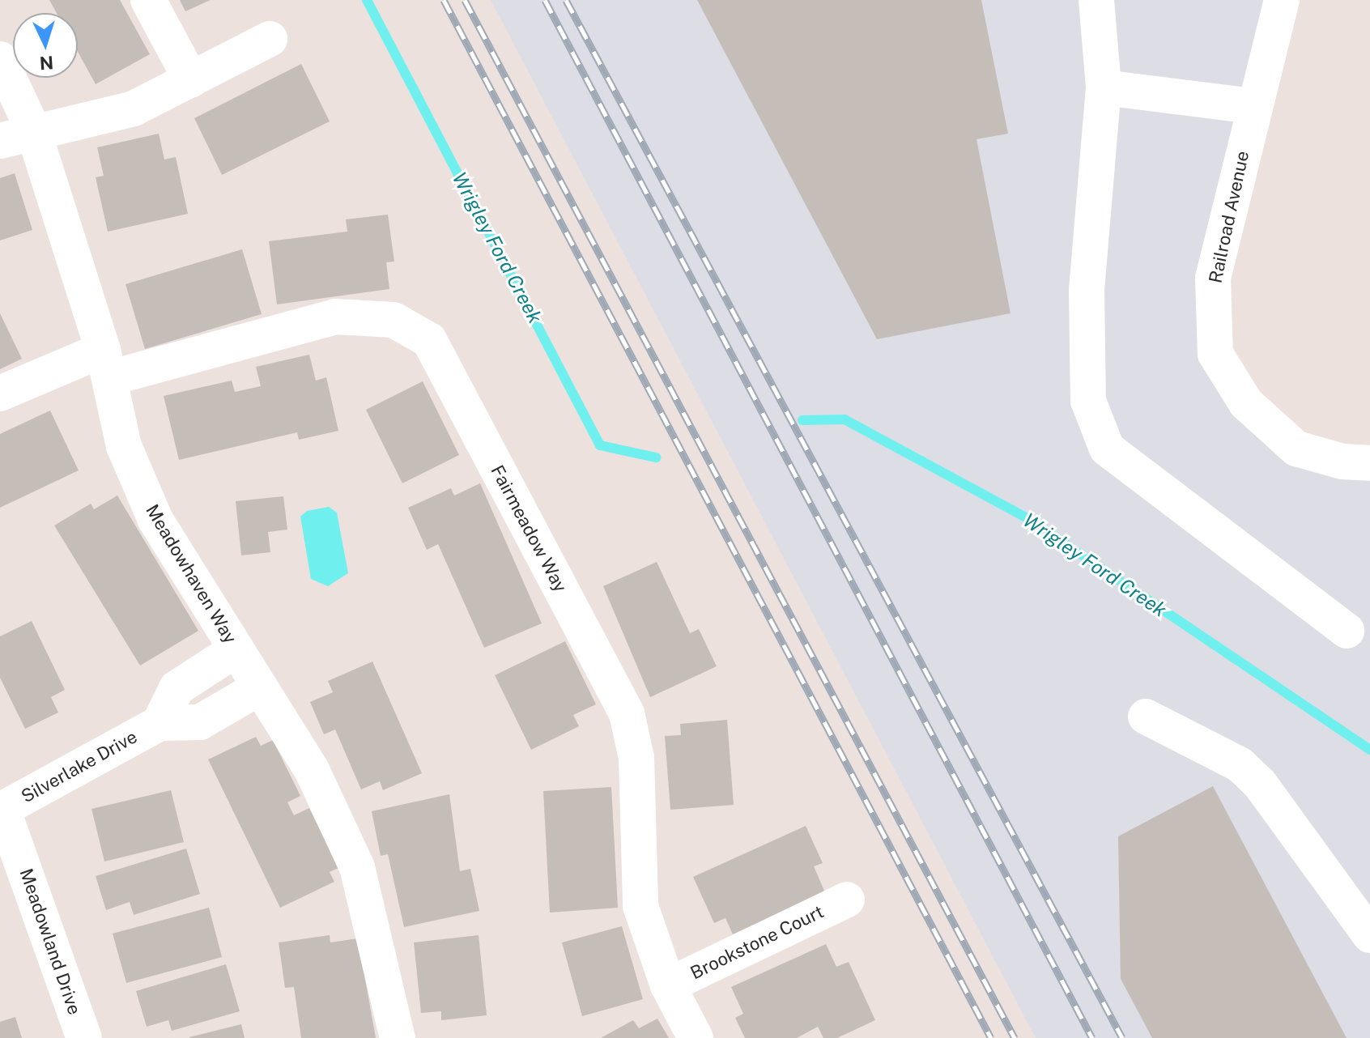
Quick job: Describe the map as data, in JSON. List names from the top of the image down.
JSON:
{
  "streets": {
    "street": [
      "Railroad Avenue",
      "Fairmeadow Way",
      "Meadowhaven Way",
      "Silverlake Drive",
      "Meadowland Drive",
      "Brookstone Court"
    ]
  },
  "crossings": [
    ["Fairmeadow Way", "Meadowhaven Way"],
    ["Fairmeadow Way", "Brookstone Court"],
    ["Meadowhaven Way", "Silverlake Drive"],
    ["Silverlake Drive", "Meadowland Drive"]
  ],
  "water": ["Wrigley Ford Creek"],
  "north": "bottom"
}
